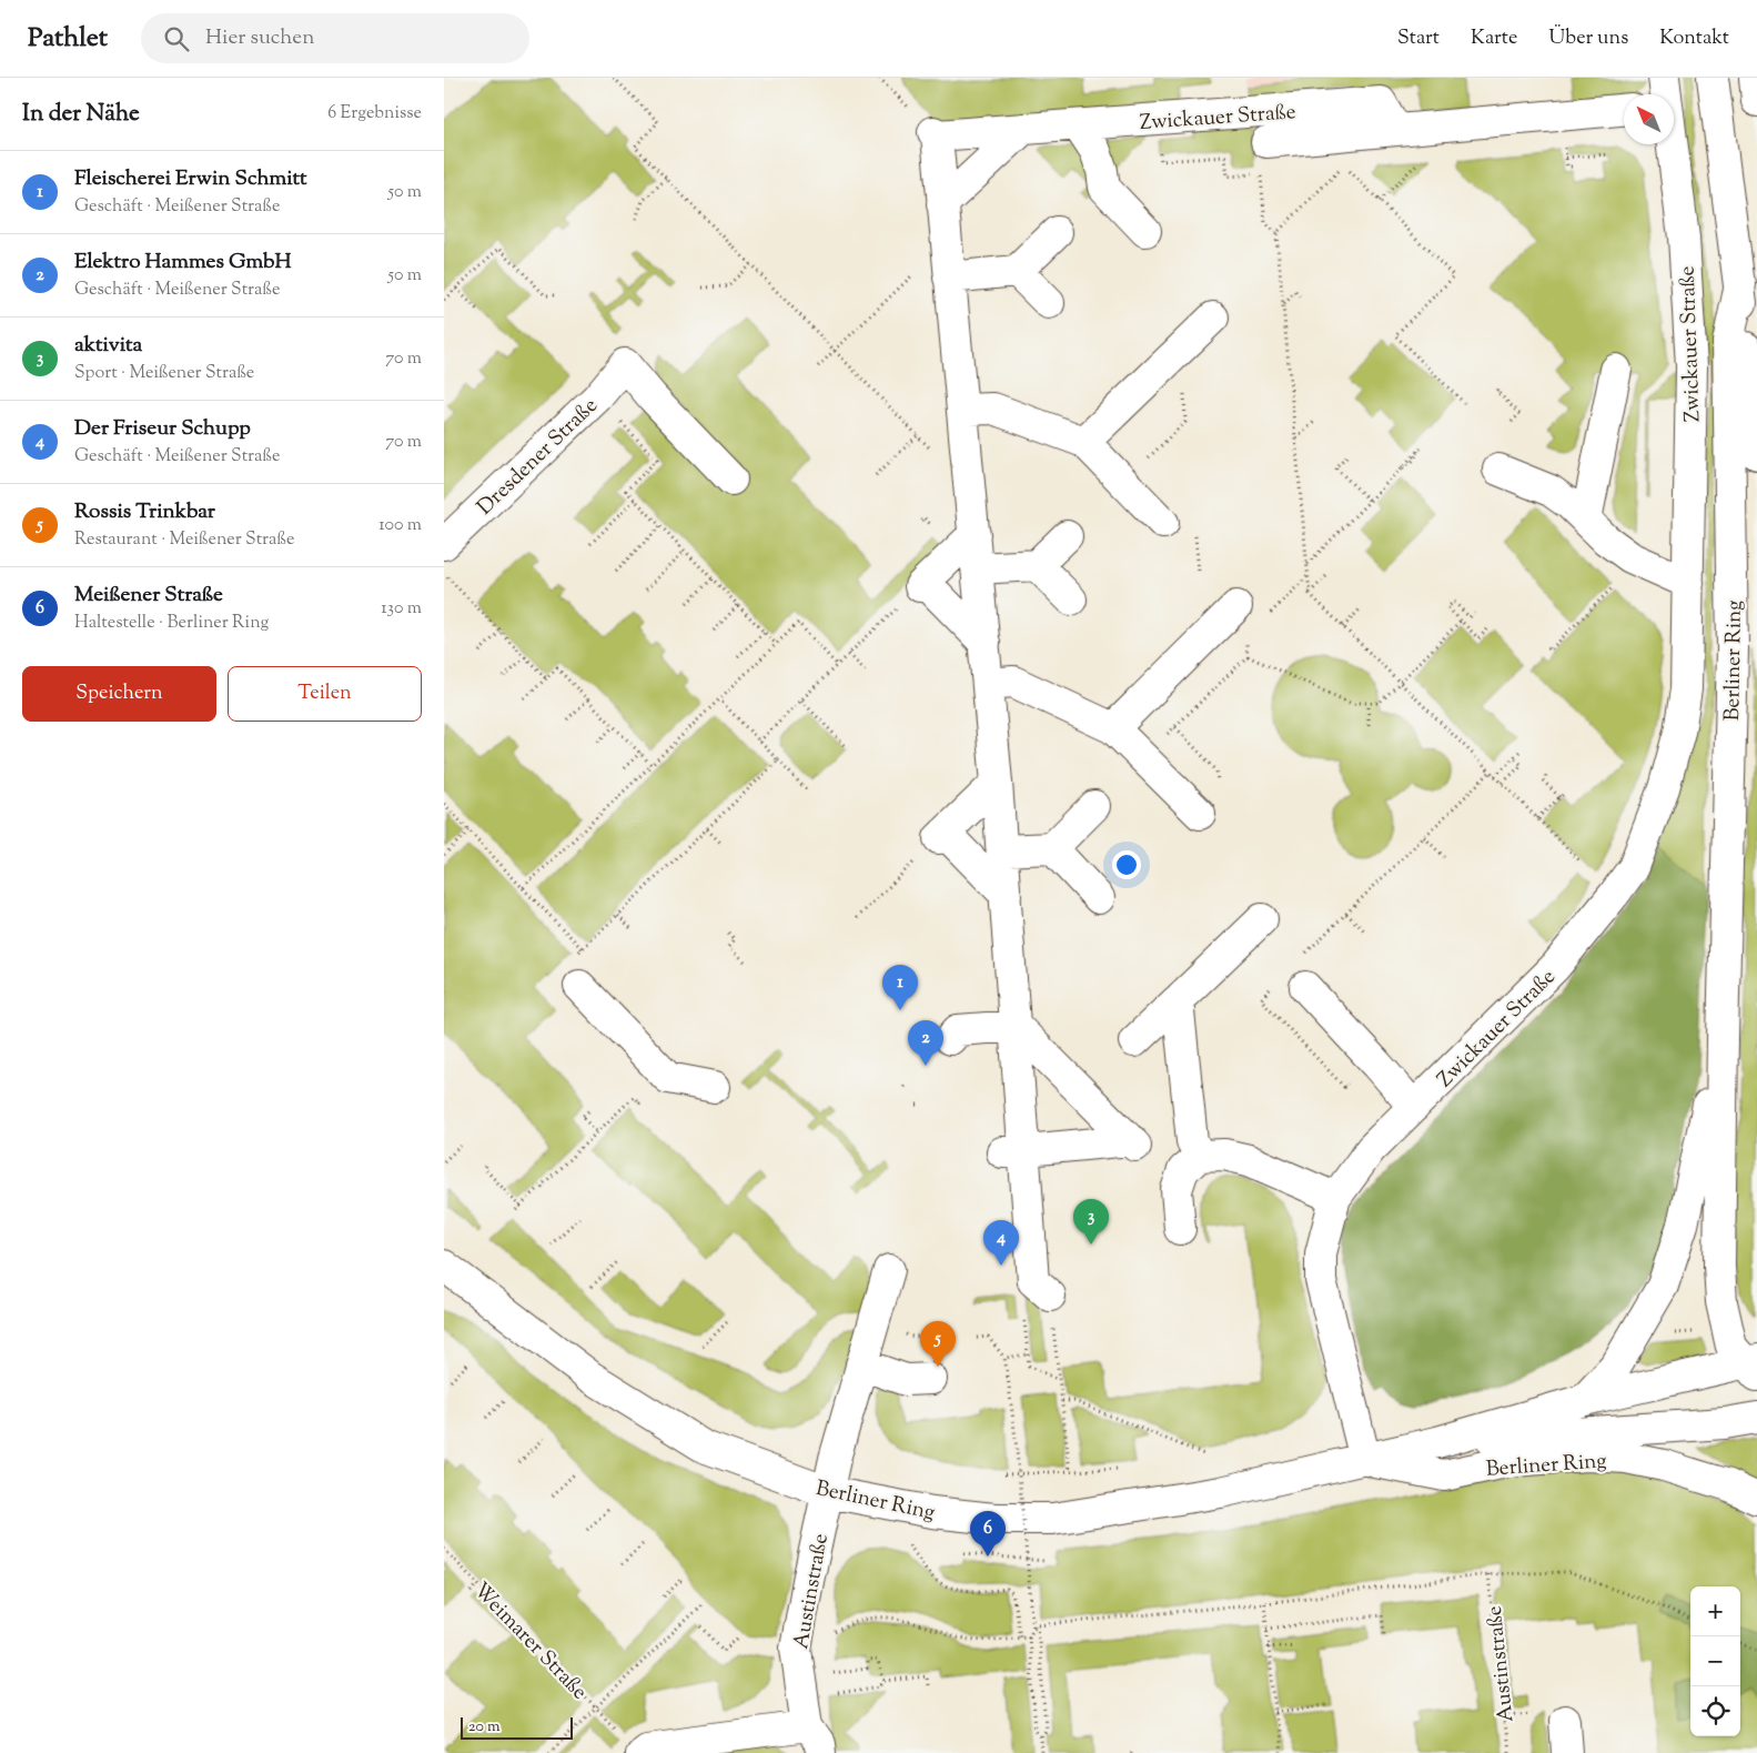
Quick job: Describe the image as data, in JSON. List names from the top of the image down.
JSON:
{
  "streets": {
    "street": [
      "Zwickauer Straße",
      "Dresdener Straße",
      "Berliner Ring",
      "Austinstraße"
    ],
    "path": ["Weimarer Straße"]
  },
  "crossings": [
    ["Zwickauer Straße", "Berliner Ring"],
    ["Berliner Ring", "Austinstraße"]
  ],
  "scale_bar": "20 m",
  "north": "top left",
  "page": {
    "header": "Pathlet",
    "search": "Hier suchen",
    "nav": [
      "Start",
      "Karte",
      "Über uns",
      "Kontakt"
    ],
    "heading": ["In der Nähe", "6 Ergebnisse"],
    "list": [
      {
        "mark": "1",
        "name": "Fleischerei Erwin Schmitt",
        "note": "Geschäft · Meißener Straße",
        "value": "50 m"
      },
      {
        "mark": "2",
        "name": "Elektro Hammes GmbH",
        "note": "Geschäft · Meißener Straße",
        "value": "50 m"
      },
      {
        "mark": "3",
        "name": "aktivita",
        "note": "Sport · Meißener Straße",
        "value": "70 m"
      },
      {
        "mark": "4",
        "name": "Der Friseur Schupp",
        "note": "Geschäft · Meißener Straße",
        "value": "70 m"
      },
      {
        "mark": "5",
        "name": "Rossis Trinkbar",
        "note": "Restaurant · Meißener Straße",
        "value": "100 m"
      },
      {
        "mark": "6",
        "name": "Meißener Straße",
        "note": "Haltestelle · Berliner Ring",
        "value": "130 m"
      }
    ],
    "buttons": ["Speichern", "Teilen"],
    "pins": [
      "1",
      "2",
      "3",
      "4",
      "5",
      "6"
    ],
    "map_buttons": ["+", "−"],
    "scale": "20 m"
  }
}
